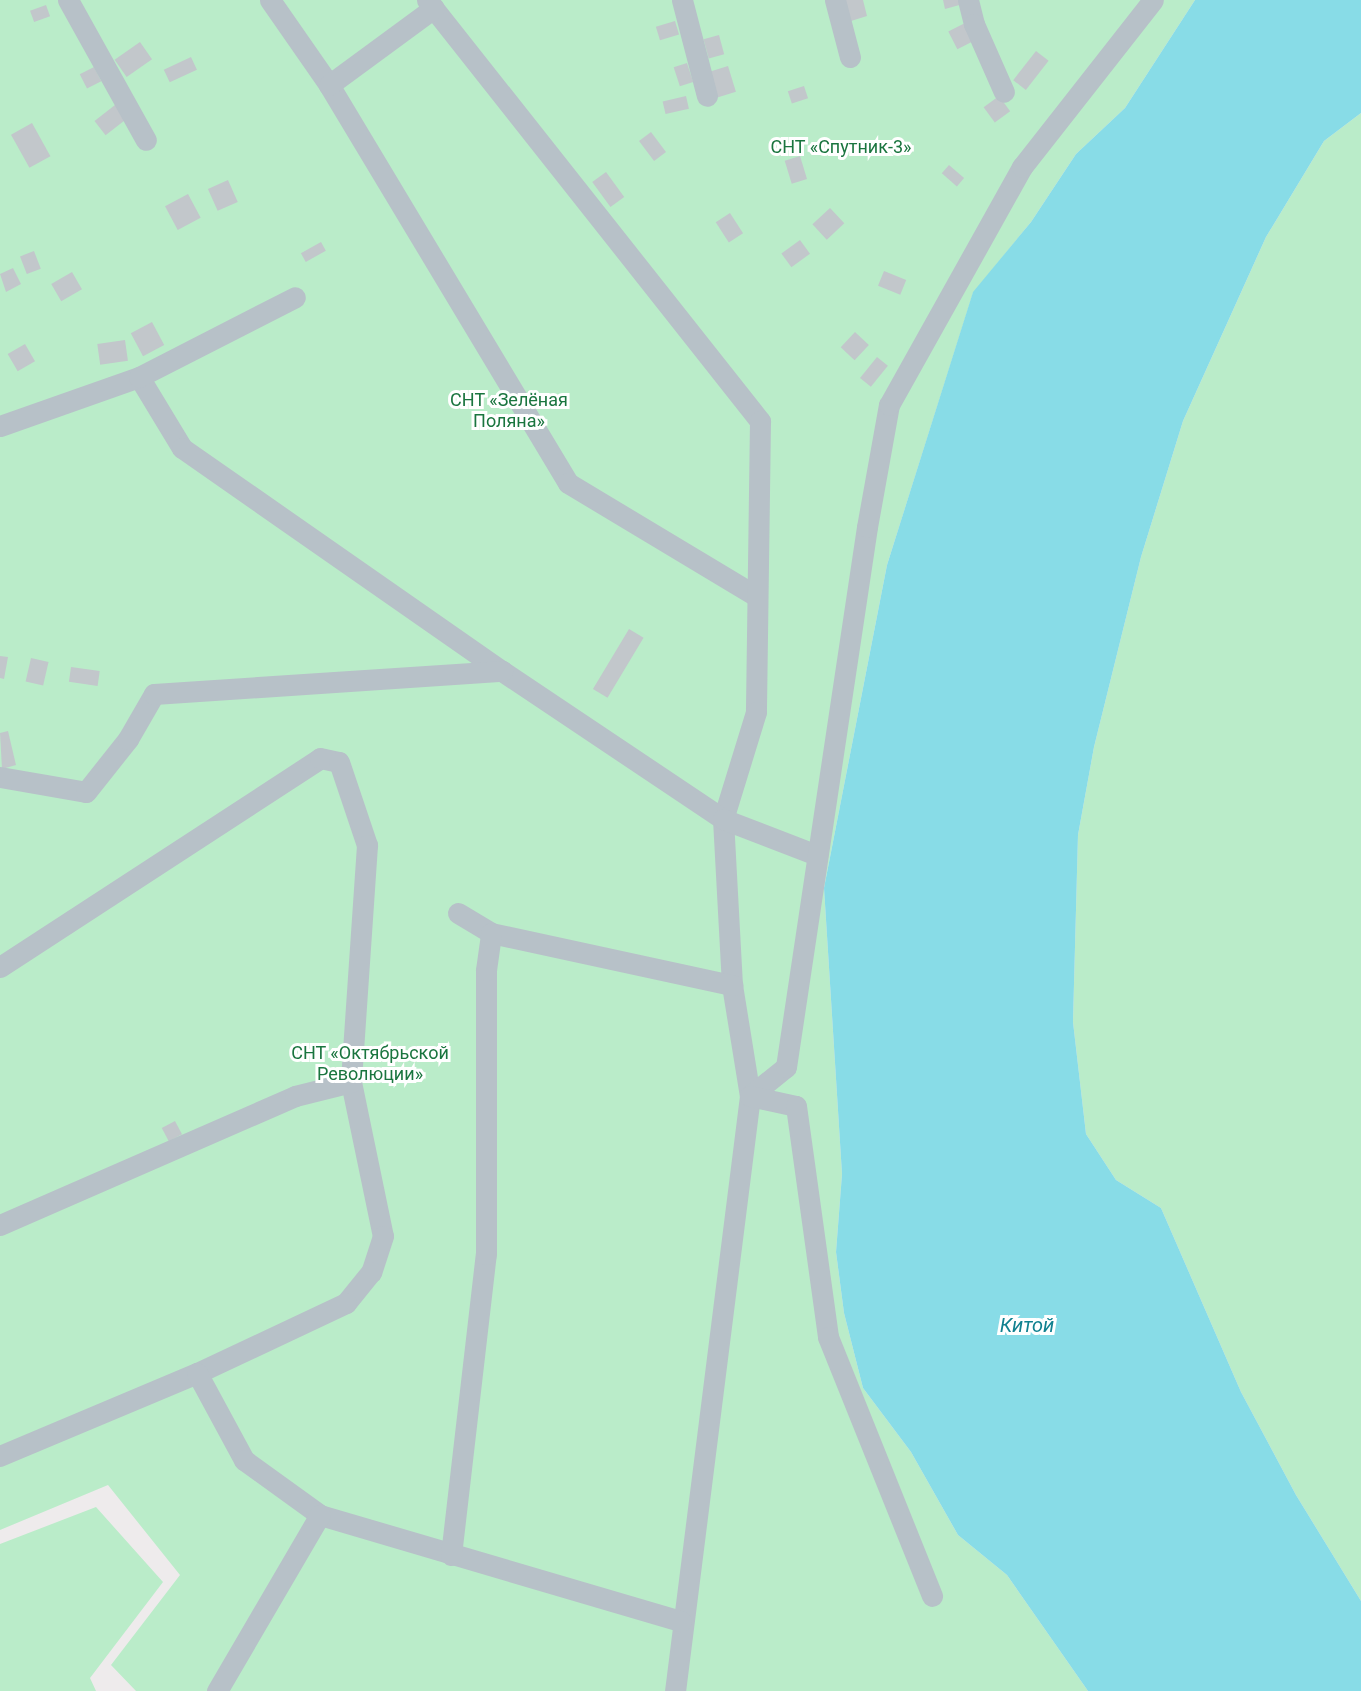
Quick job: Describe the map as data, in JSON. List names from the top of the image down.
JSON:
{
  "water": ["Китой"],
  "parks": ["СНТ «Спутник-3»", "СНТ «Зелёная Поляна»", "СНТ «Октябрьской Революции»"]
}
